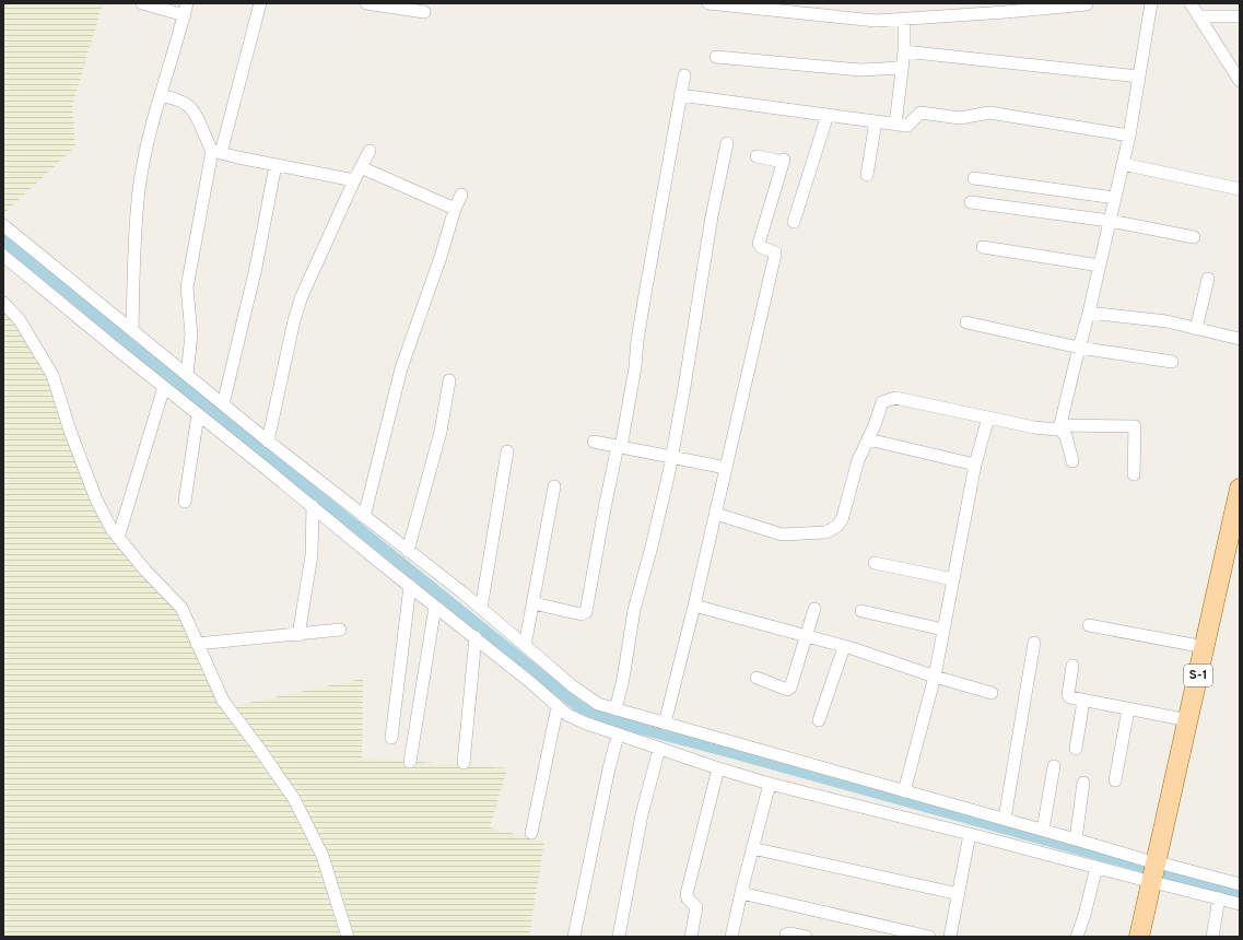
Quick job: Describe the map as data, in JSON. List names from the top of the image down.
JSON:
{
  "streets": {
    "main road": ["S-1"]
  }
}
